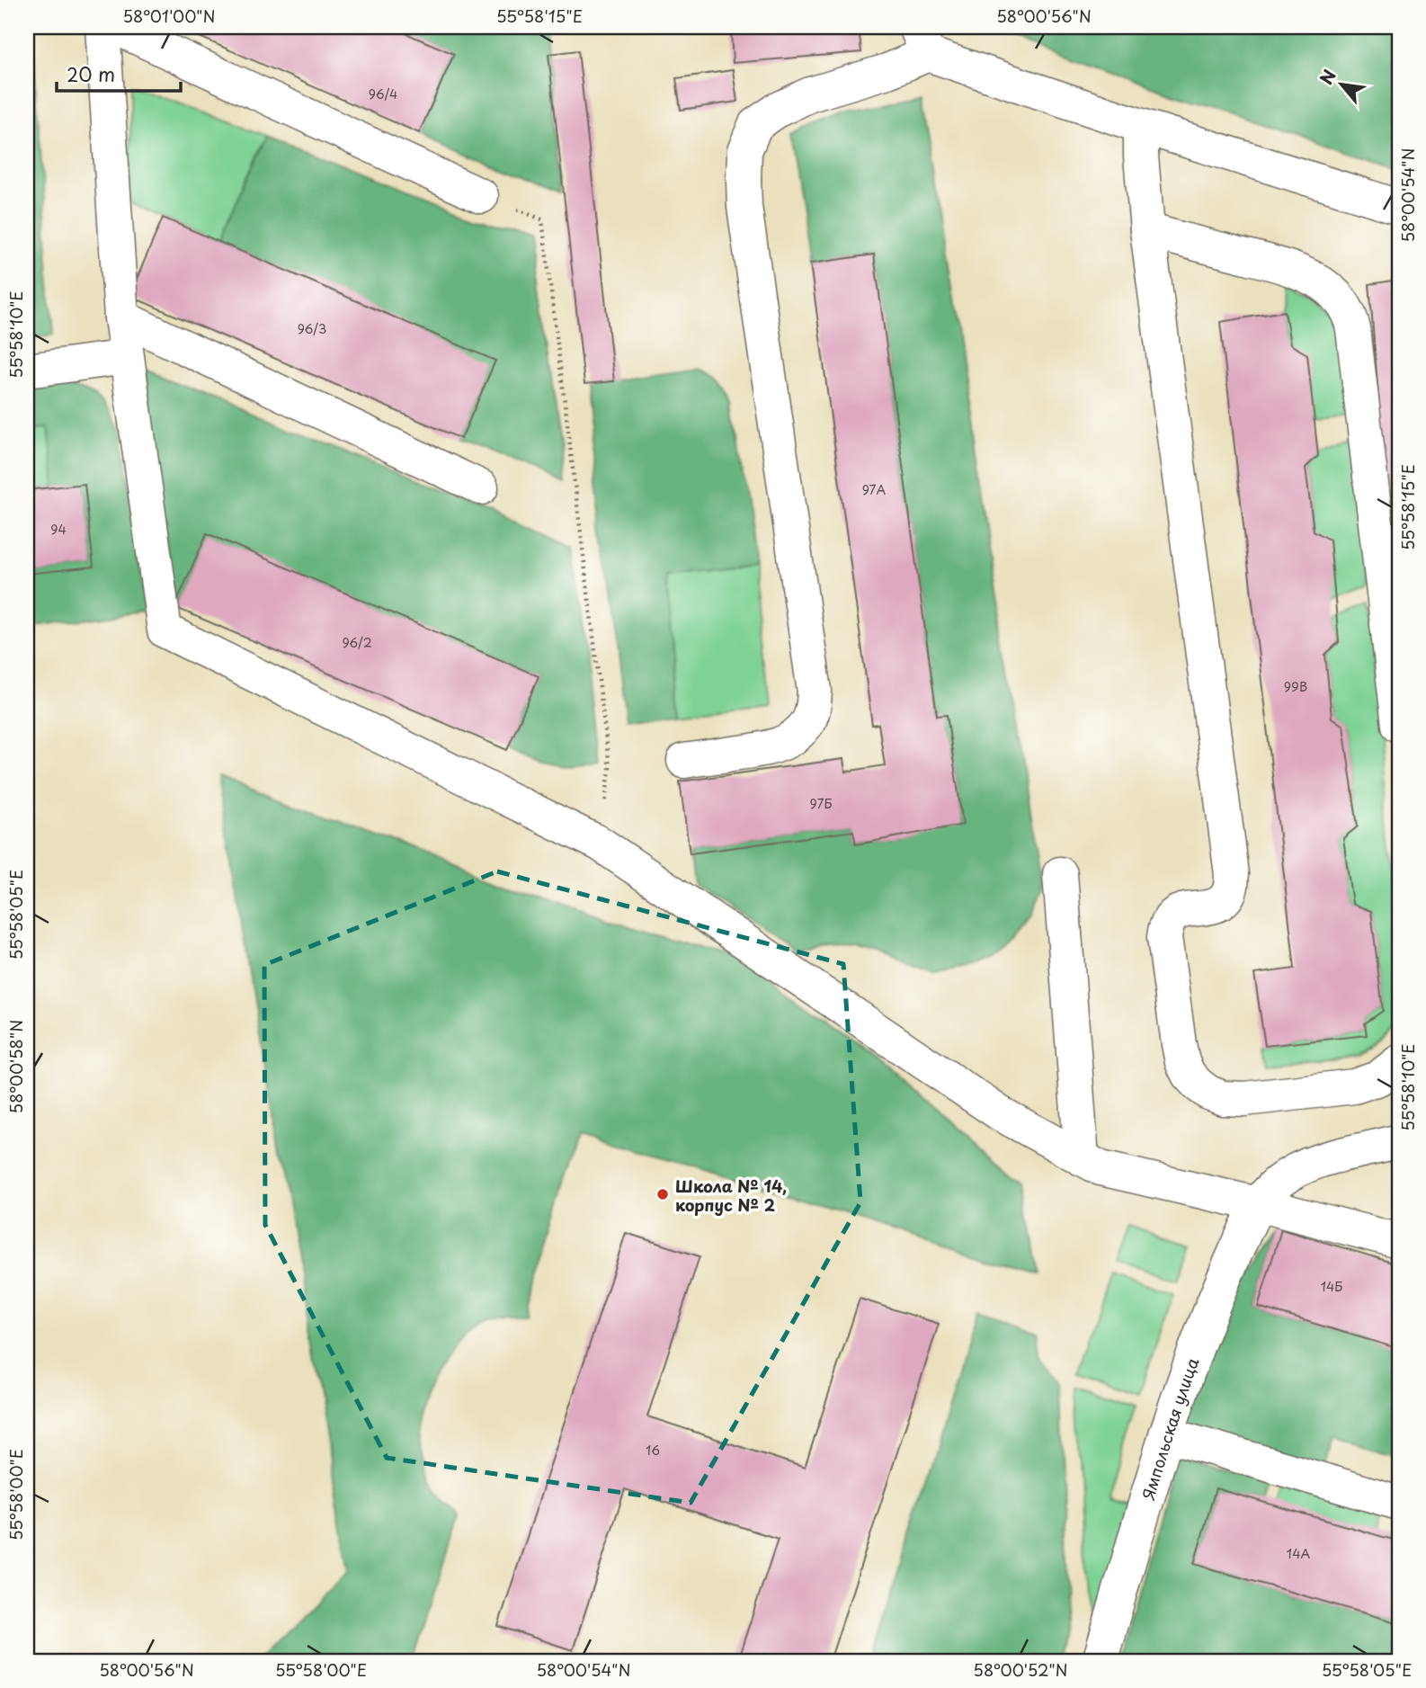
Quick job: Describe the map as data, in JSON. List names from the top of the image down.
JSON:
{
  "streets": {
    "street": ["Ямпольская улица"]
  },
  "places": ["Школа № 14, корпус № 2"],
  "house_numbers": [
    "96/4",
    "96/3",
    "97А",
    "94",
    "96/2",
    "99В",
    "97Б",
    "14Б",
    "16",
    "14А"
  ],
  "scale_bar": "20 m",
  "north": "top left",
  "coordinates": [
    "58°01'00\"N",
    "55°58'15\"E",
    "58°00'56\"N",
    "58°00'54\"N",
    "55°58'10\"E",
    "55°58'05\"E",
    "58°00'58\"N",
    "55°58'00\"E",
    "58°00'52\"N"
  ]
}
